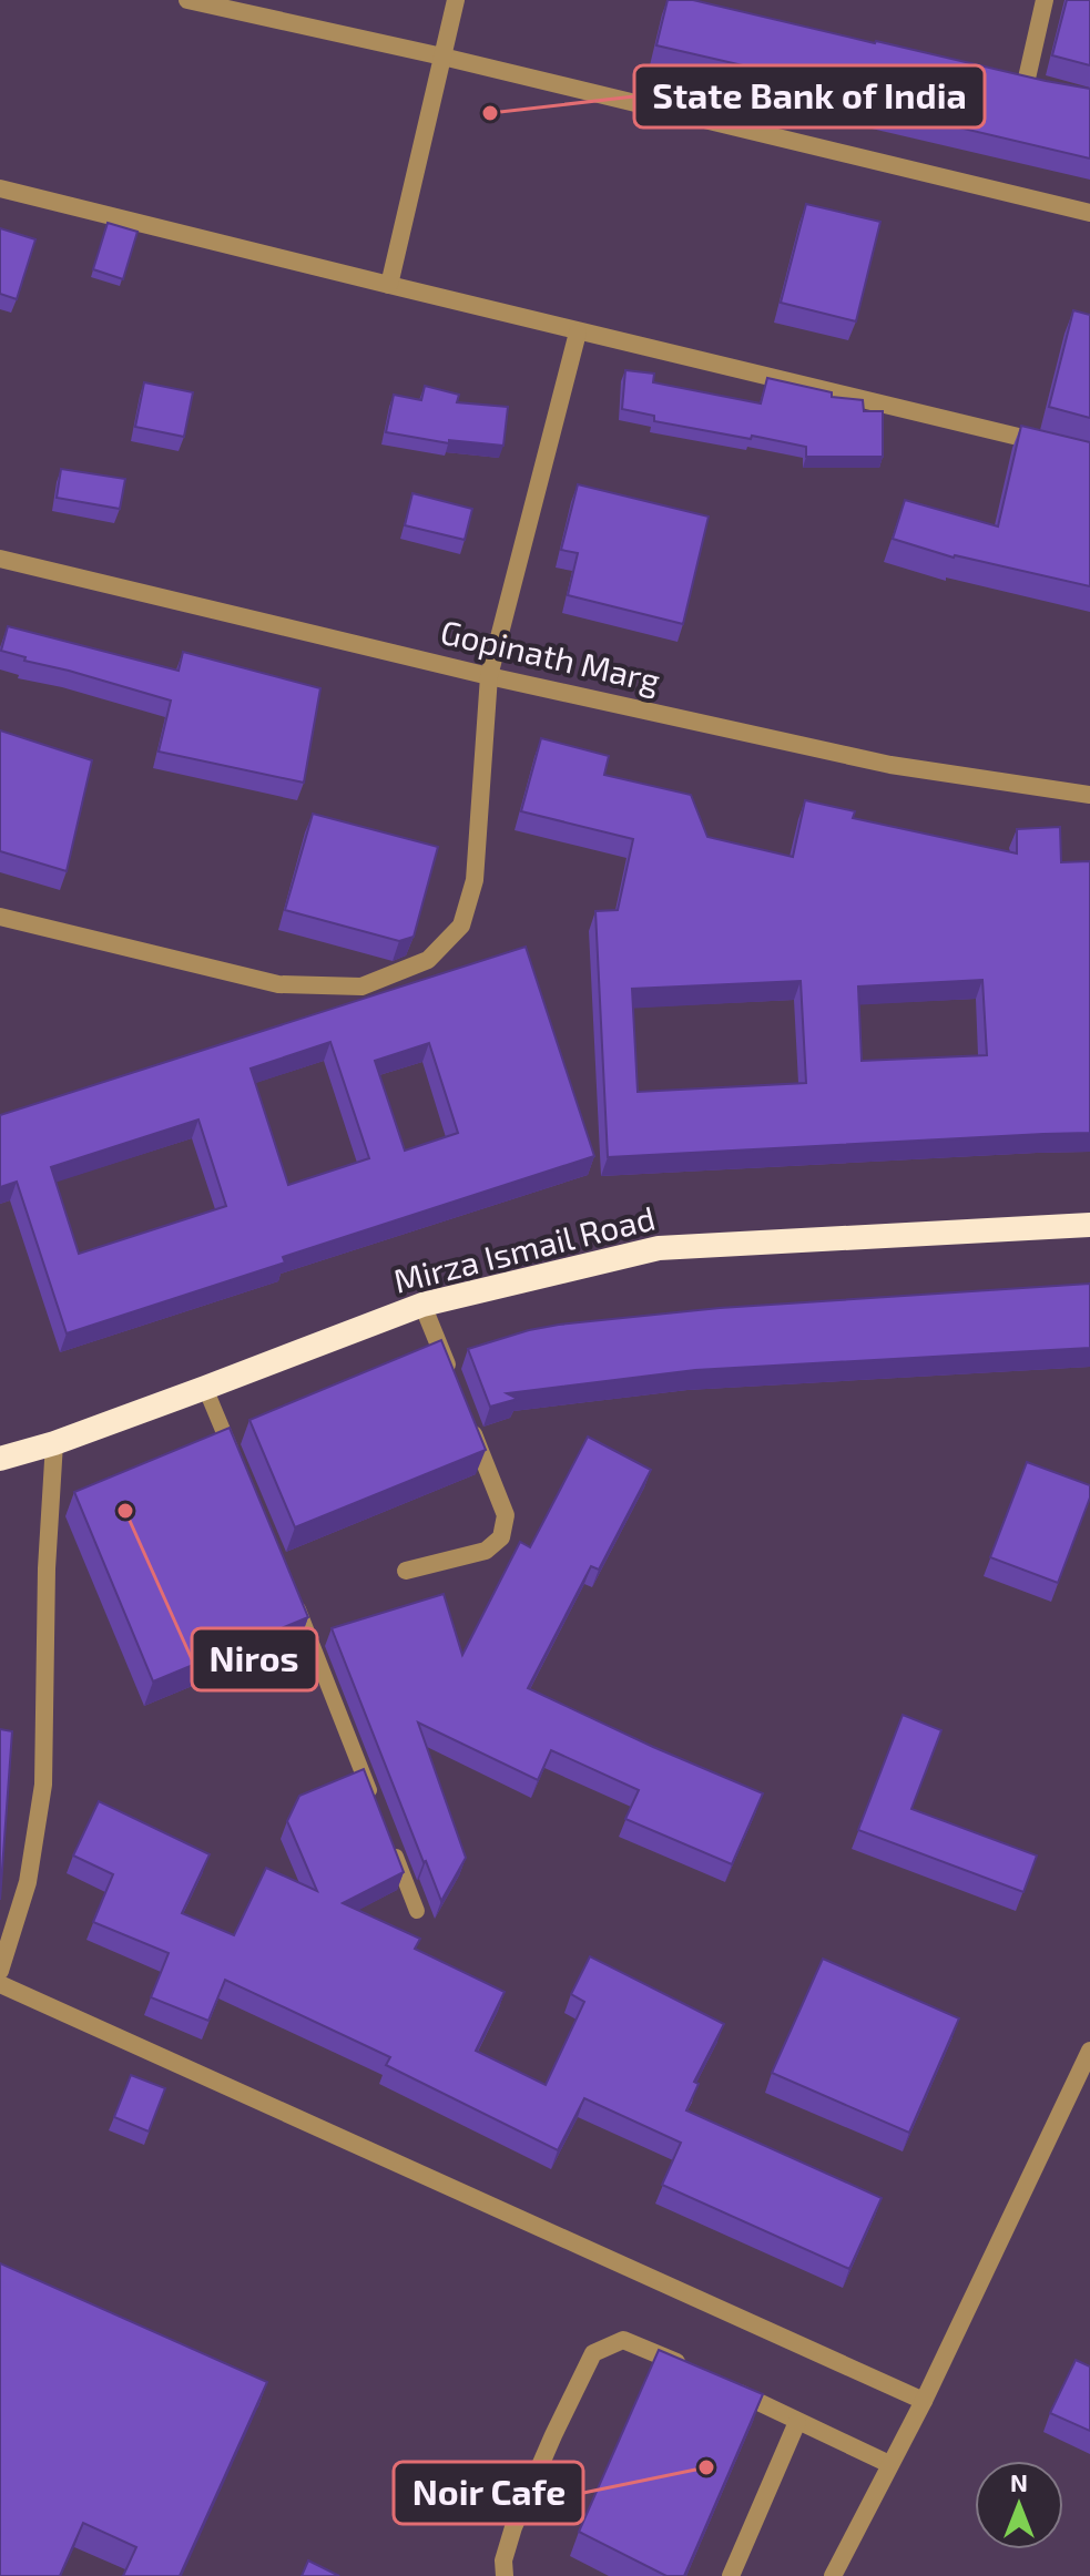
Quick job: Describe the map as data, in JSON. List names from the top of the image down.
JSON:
{
  "streets": {
    "highway": ["Mirza Ismail Road"],
    "street": ["Gopinath Marg"]
  },
  "places": ["State Bank of India", "Niros", "Noir Cafe"],
  "north": "top"
}
